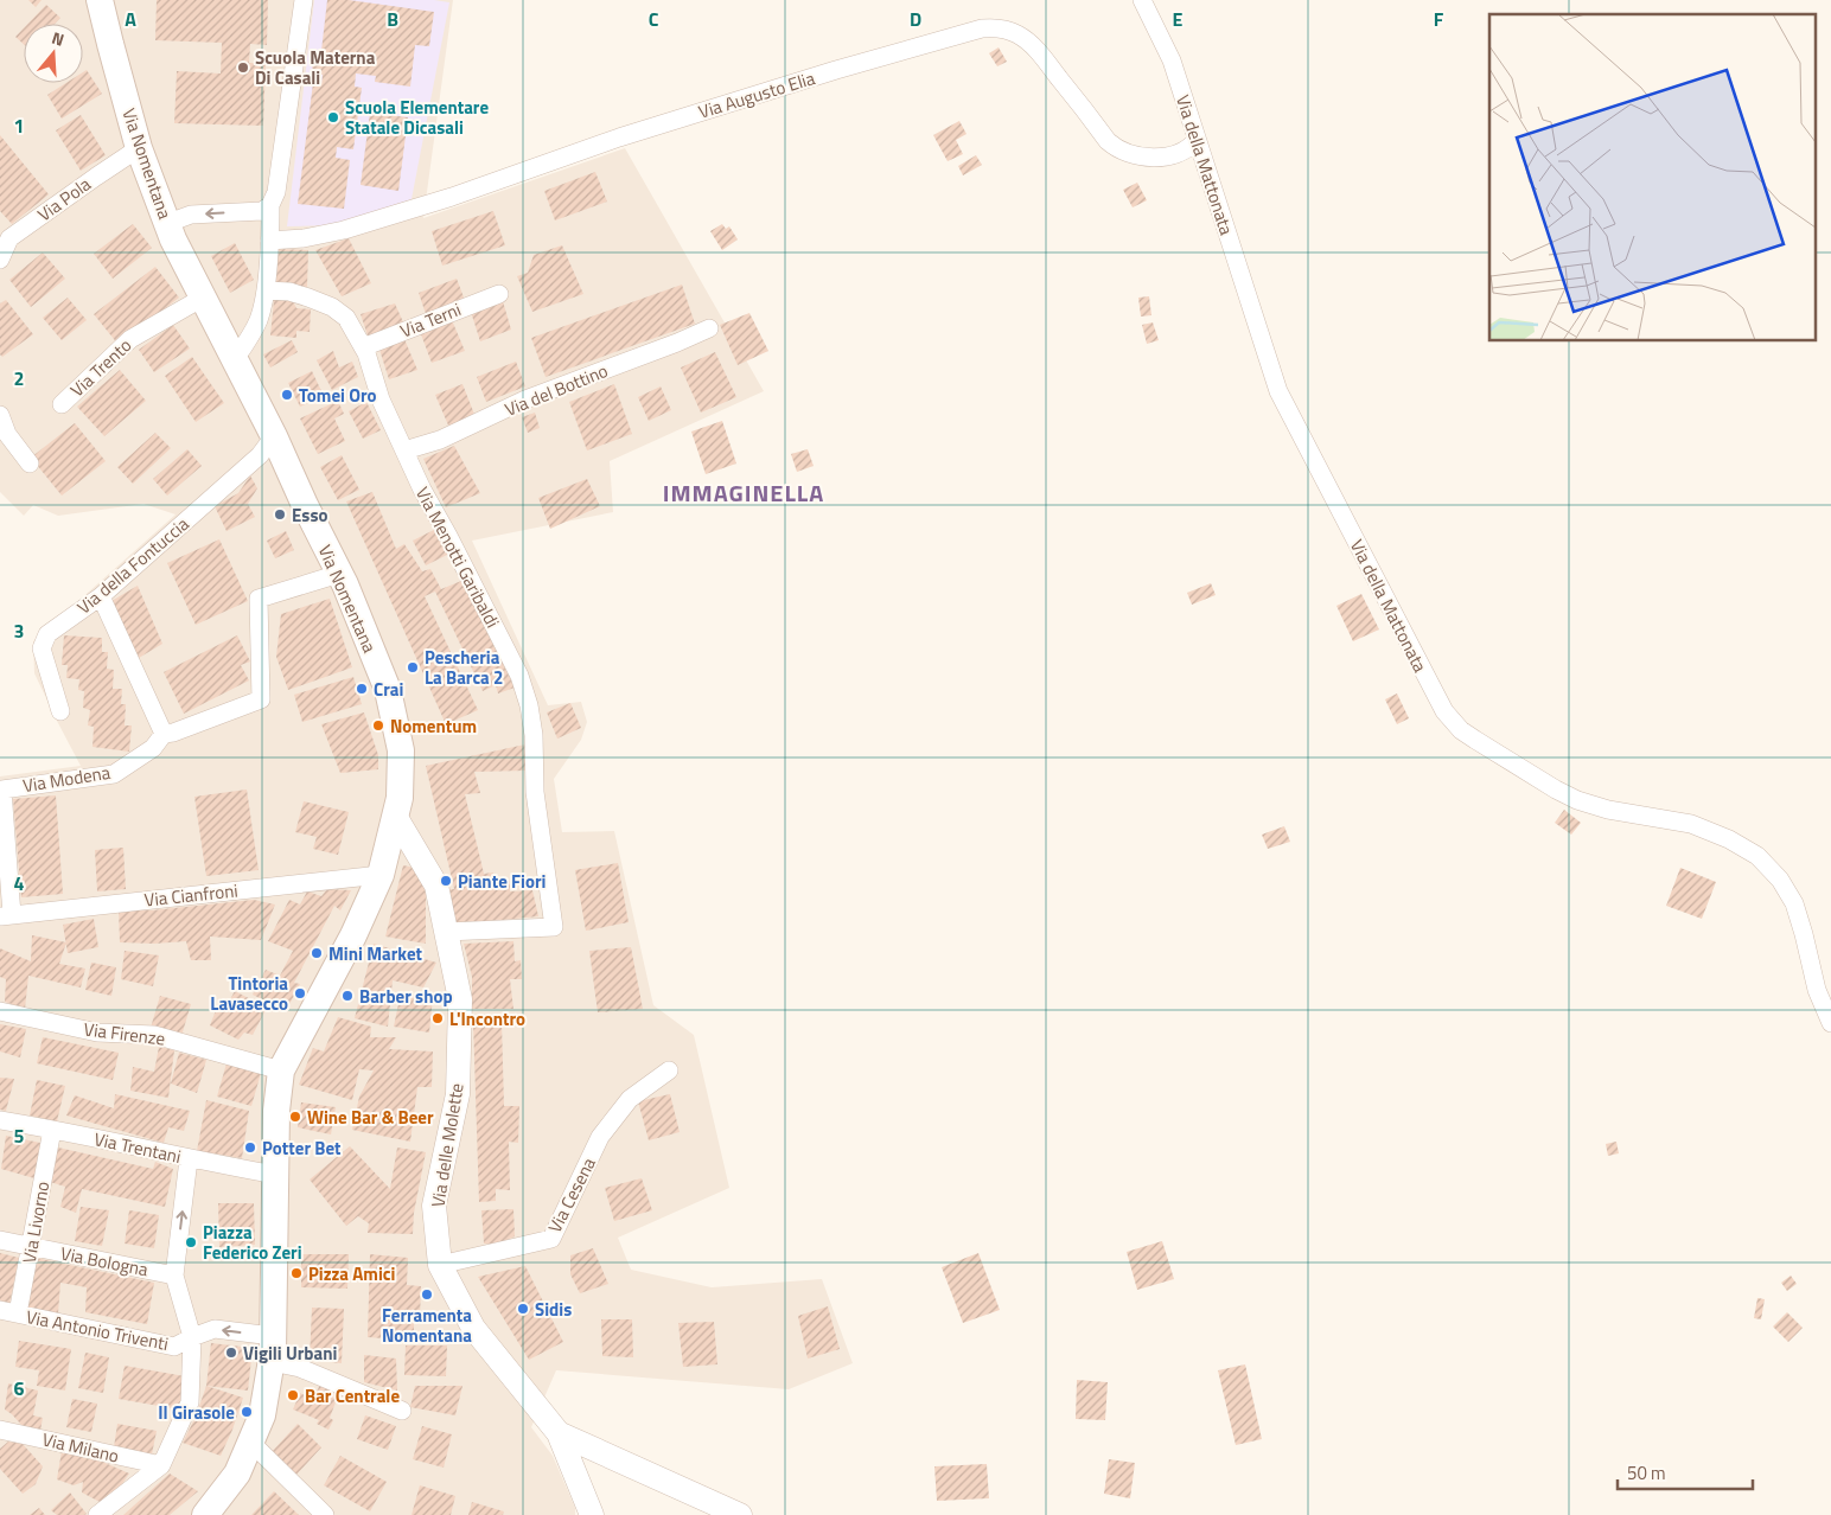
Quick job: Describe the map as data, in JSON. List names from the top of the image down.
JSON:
{
  "streets": {
    "main road": ["Via Nomentana"],
    "street": [
      "Via Augusto Elia",
      "Via della Mattonata",
      "Via Pola",
      "Via Terni",
      "Via Trento",
      "Via del Bottino",
      "Via Menotti Garibaldi",
      "Via della Fontuccia",
      "Via Modena",
      "Via Cianfroni",
      "Via Firenze",
      "Via delle Molette",
      "Via Trentani",
      "Via Cesena",
      "Via Livorno",
      "Via Bologna",
      "Via Antonio Triventi",
      "Via Milano"
    ]
  },
  "crossings": [
    ["Via Augusto Elia", "Via della Mattonata"],
    ["Via Nomentana", "Via Pola"],
    ["Via Nomentana", "Via Trento"],
    ["Via Nomentana", "Via della Fontuccia"],
    ["Via Nomentana", "Via Cianfroni"],
    ["Via Nomentana", "Via Firenze"],
    ["Via Nomentana", "Via delle Molette"],
    ["Via Nomentana", "Via Trentani"],
    ["Via Nomentana", "Via Antonio Triventi"],
    ["Via Terni", "Via Menotti Garibaldi"],
    ["Via del Bottino", "Via Menotti Garibaldi"],
    ["Via Menotti Garibaldi", "Via delle Molette"],
    ["Via Modena", "Via Cianfroni"],
    ["Via delle Molette", "Via Cesena"],
    ["Via Trentani", "Via Livorno"],
    ["Via Livorno", "Via Bologna"],
    ["Via Livorno", "Via Antonio Triventi"]
  ],
  "districts": ["IMMAGINELLA"],
  "places": [
    "Scuola Materna Di Casali",
    "Scuola Elementare Statale Dicasali",
    "Tomei Oro",
    "Esso",
    "Pescheria La Barca 2",
    "Crai",
    "Nomentum",
    "Piante Fiori",
    "Mini Market",
    "Tintoria Lavasecco",
    "Barber shop",
    "L'Incontro",
    "Wine Bar & Beer",
    "Potter Bet",
    "Piazza Federico Zeri",
    "Pizza Amici",
    "Ferramenta Nomentana",
    "Sidis",
    "Vigili Urbani",
    "Bar Centrale",
    "Il Girasole"
  ],
  "scale_bar": "50 m",
  "north": "top",
  "grid": {
    "columns": [
      "A",
      "B",
      "C",
      "D",
      "E",
      "F"
    ],
    "rows": [
      "1",
      "2",
      "3",
      "4",
      "5",
      "6"
    ]
  }
}
